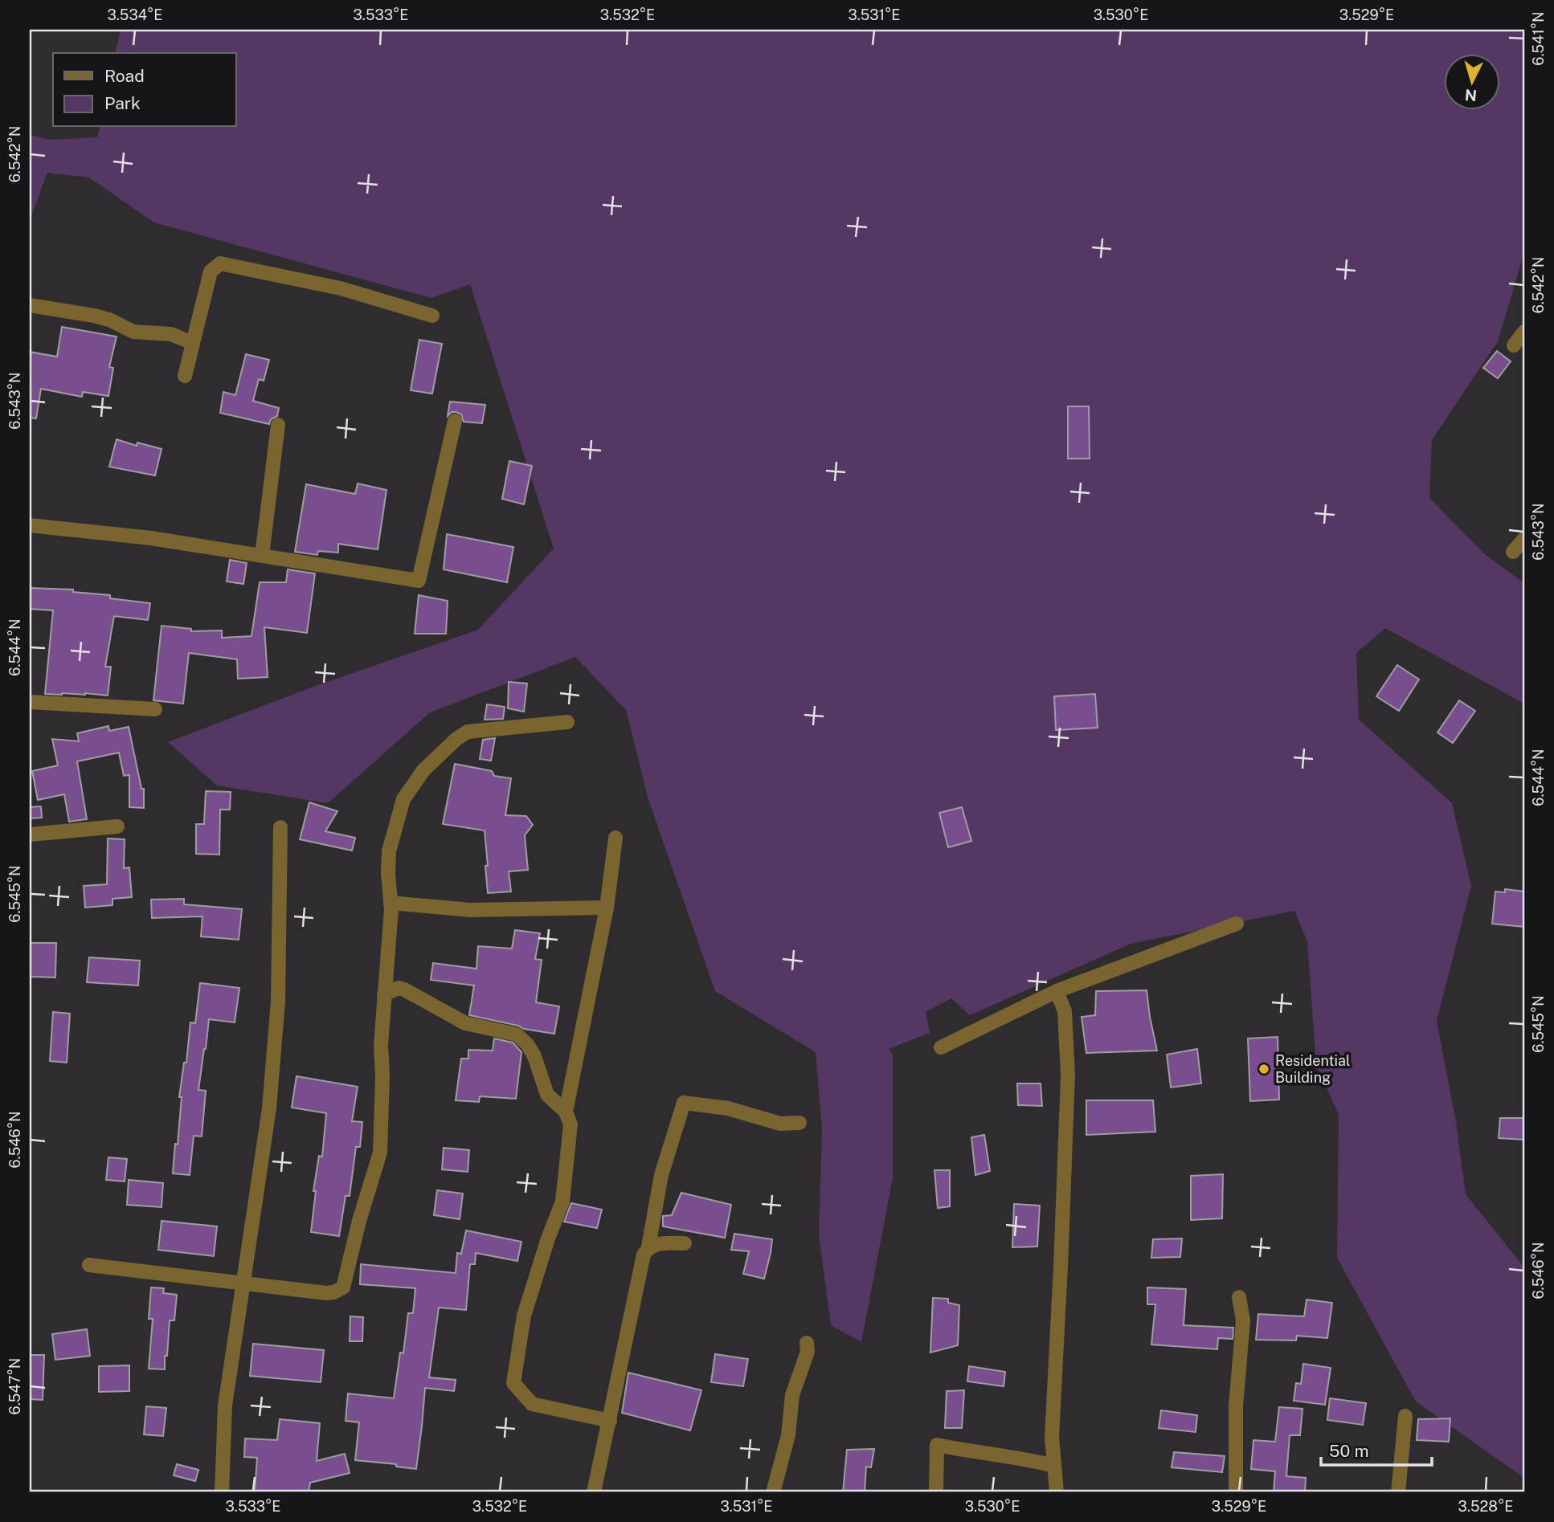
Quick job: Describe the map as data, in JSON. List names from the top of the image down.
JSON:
{
  "places": ["Residential Building"],
  "legend": ["Road", "Park"],
  "scale_bar": "50 m",
  "north": "bottom",
  "coordinates": [
    "3.534°E",
    "3.533°E",
    "3.532°E",
    "3.531°E",
    "3.530°E",
    "3.529°E",
    "6.541°N",
    "6.542°N",
    "6.543°N",
    "6.544°N",
    "6.545°N",
    "6.546°N",
    "6.547°N",
    "3.528°E"
  ]
}
